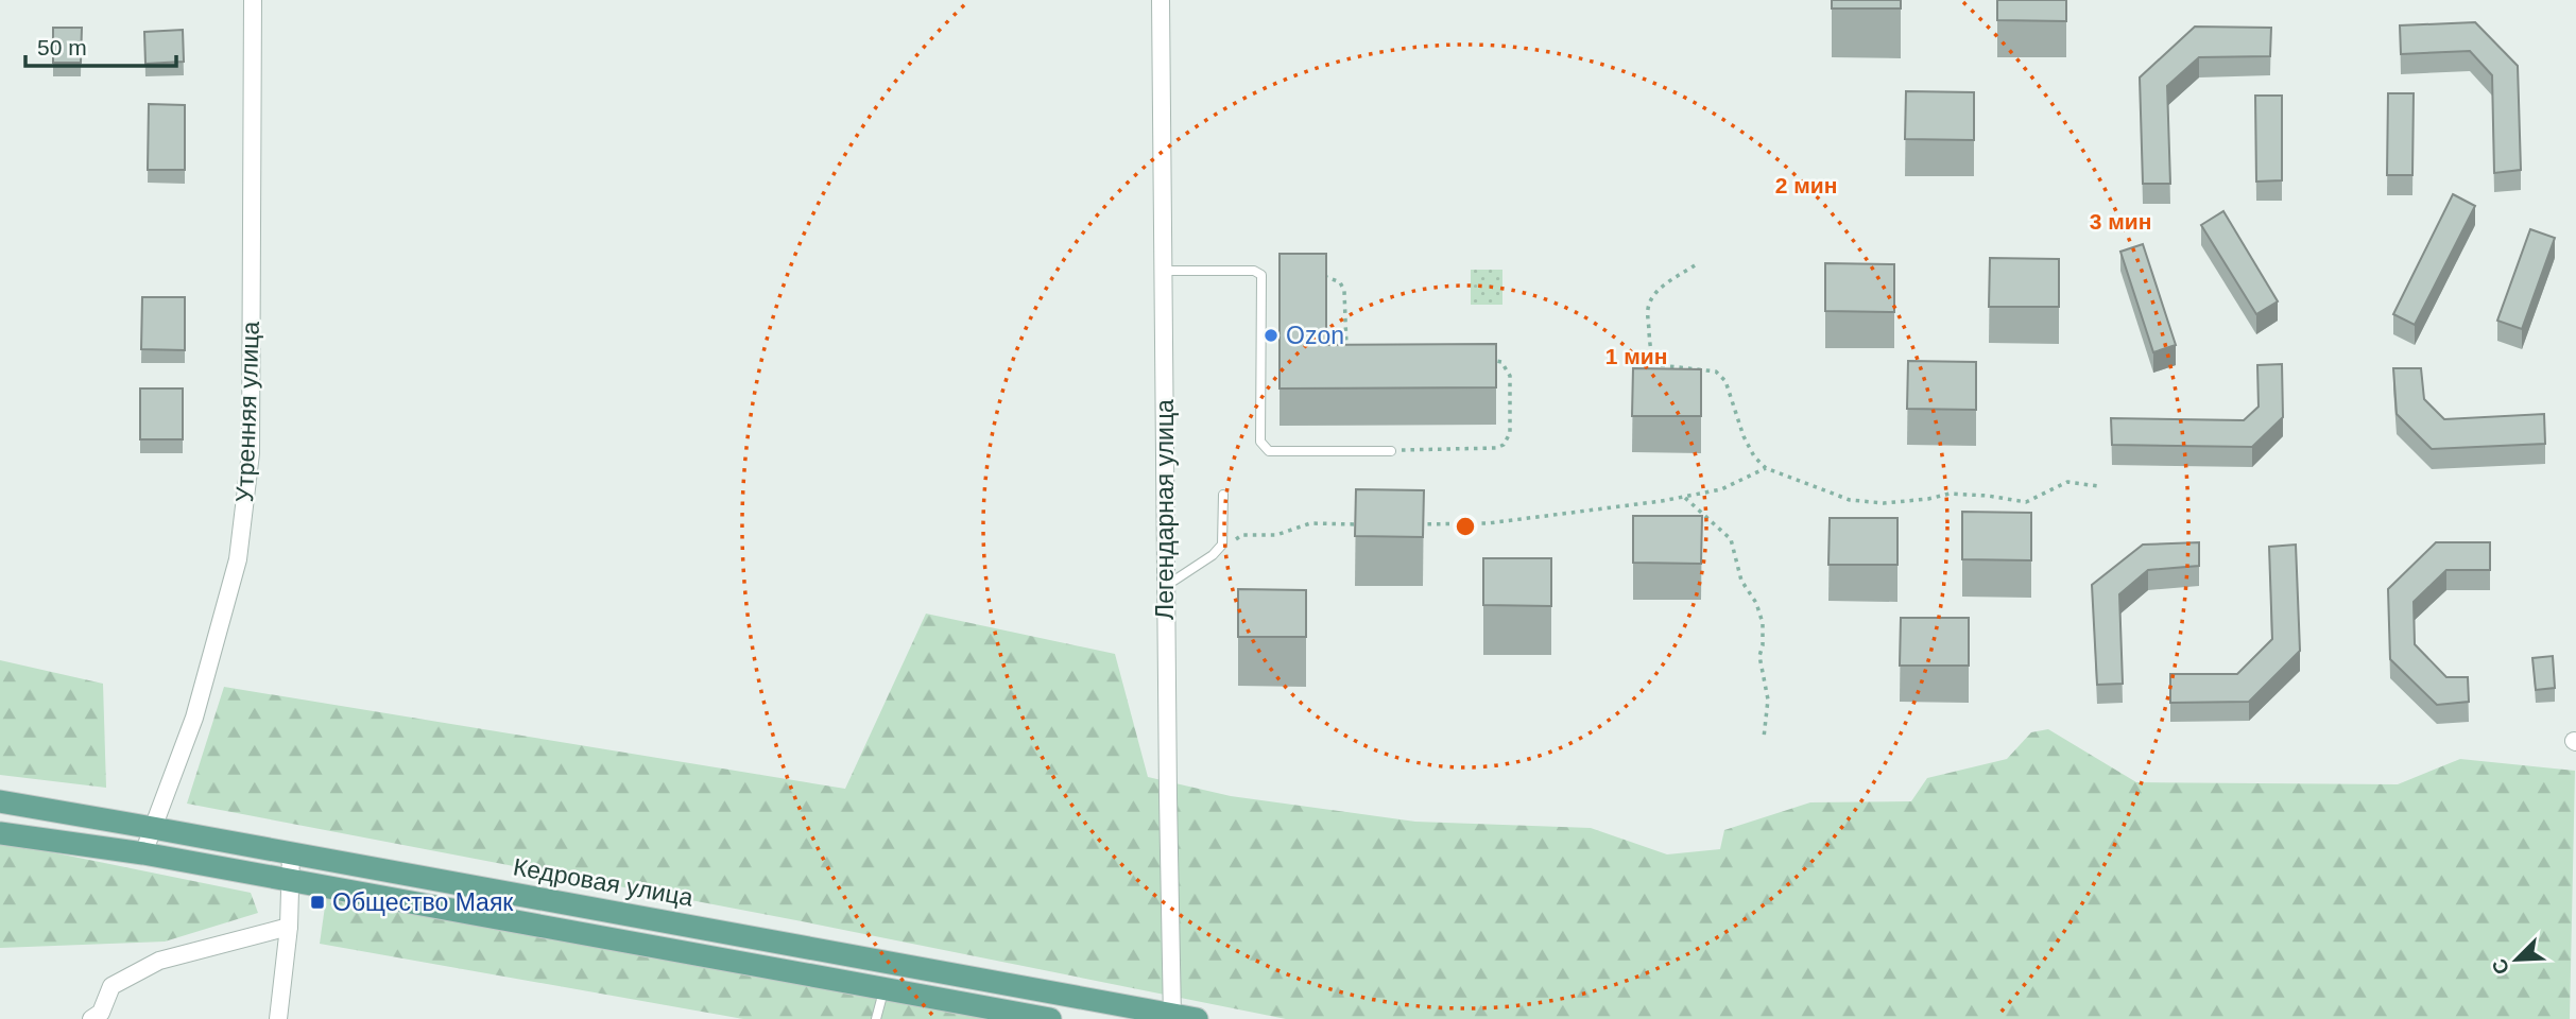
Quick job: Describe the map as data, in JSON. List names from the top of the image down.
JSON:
{
  "streets": {
    "main road": ["Кедровая улица"],
    "street": ["Утренняя улица", "Легендарная улица"]
  },
  "crossings": [
    ["Утренняя улица", "Кедровая улица"],
    ["Легендарная улица", "Кедровая улица"]
  ],
  "places": {
    "other": ["Ozon"],
    "transit": ["Общество Маяк"]
  },
  "scale_bar": "50 m",
  "north": "bottom left",
  "rings": ["2 мин", "3 мин", "1 мин"]
}
